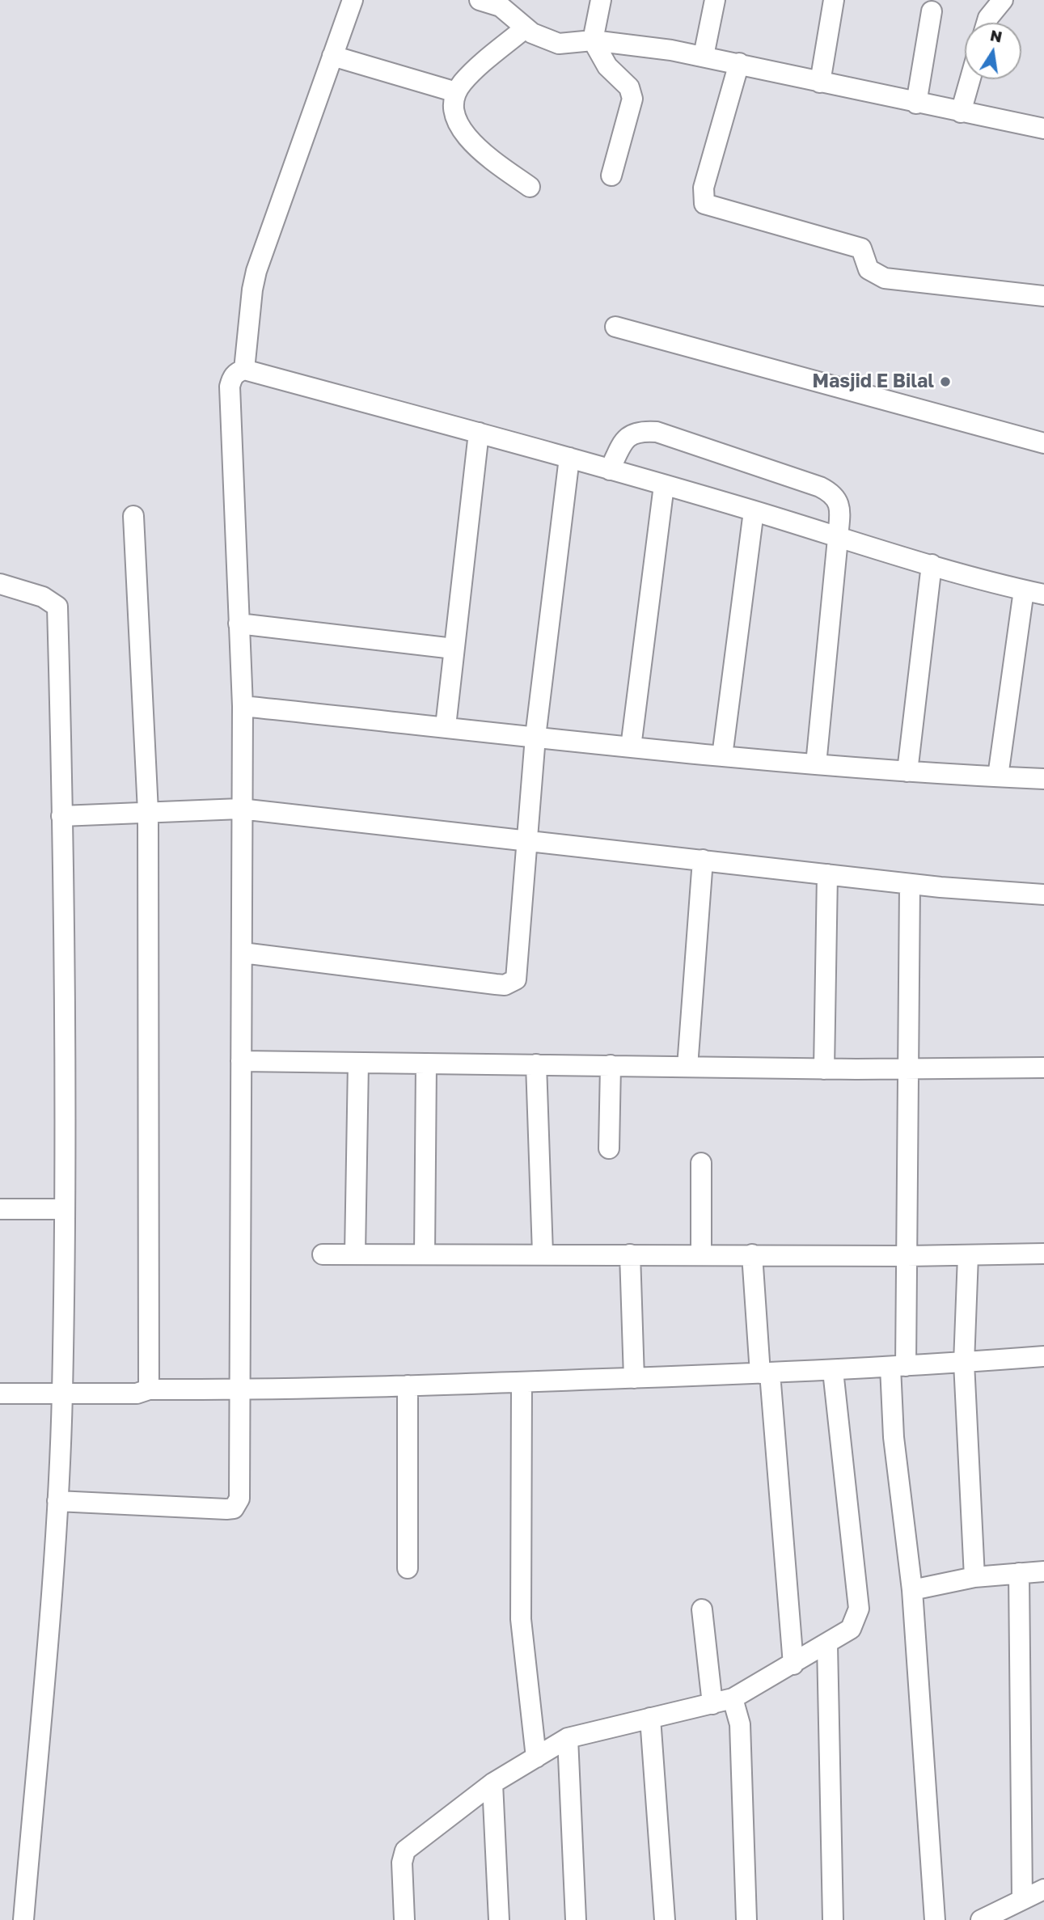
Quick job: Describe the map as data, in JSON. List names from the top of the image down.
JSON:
{
  "places": ["Masjid E Bilal"],
  "north": "top"
}
